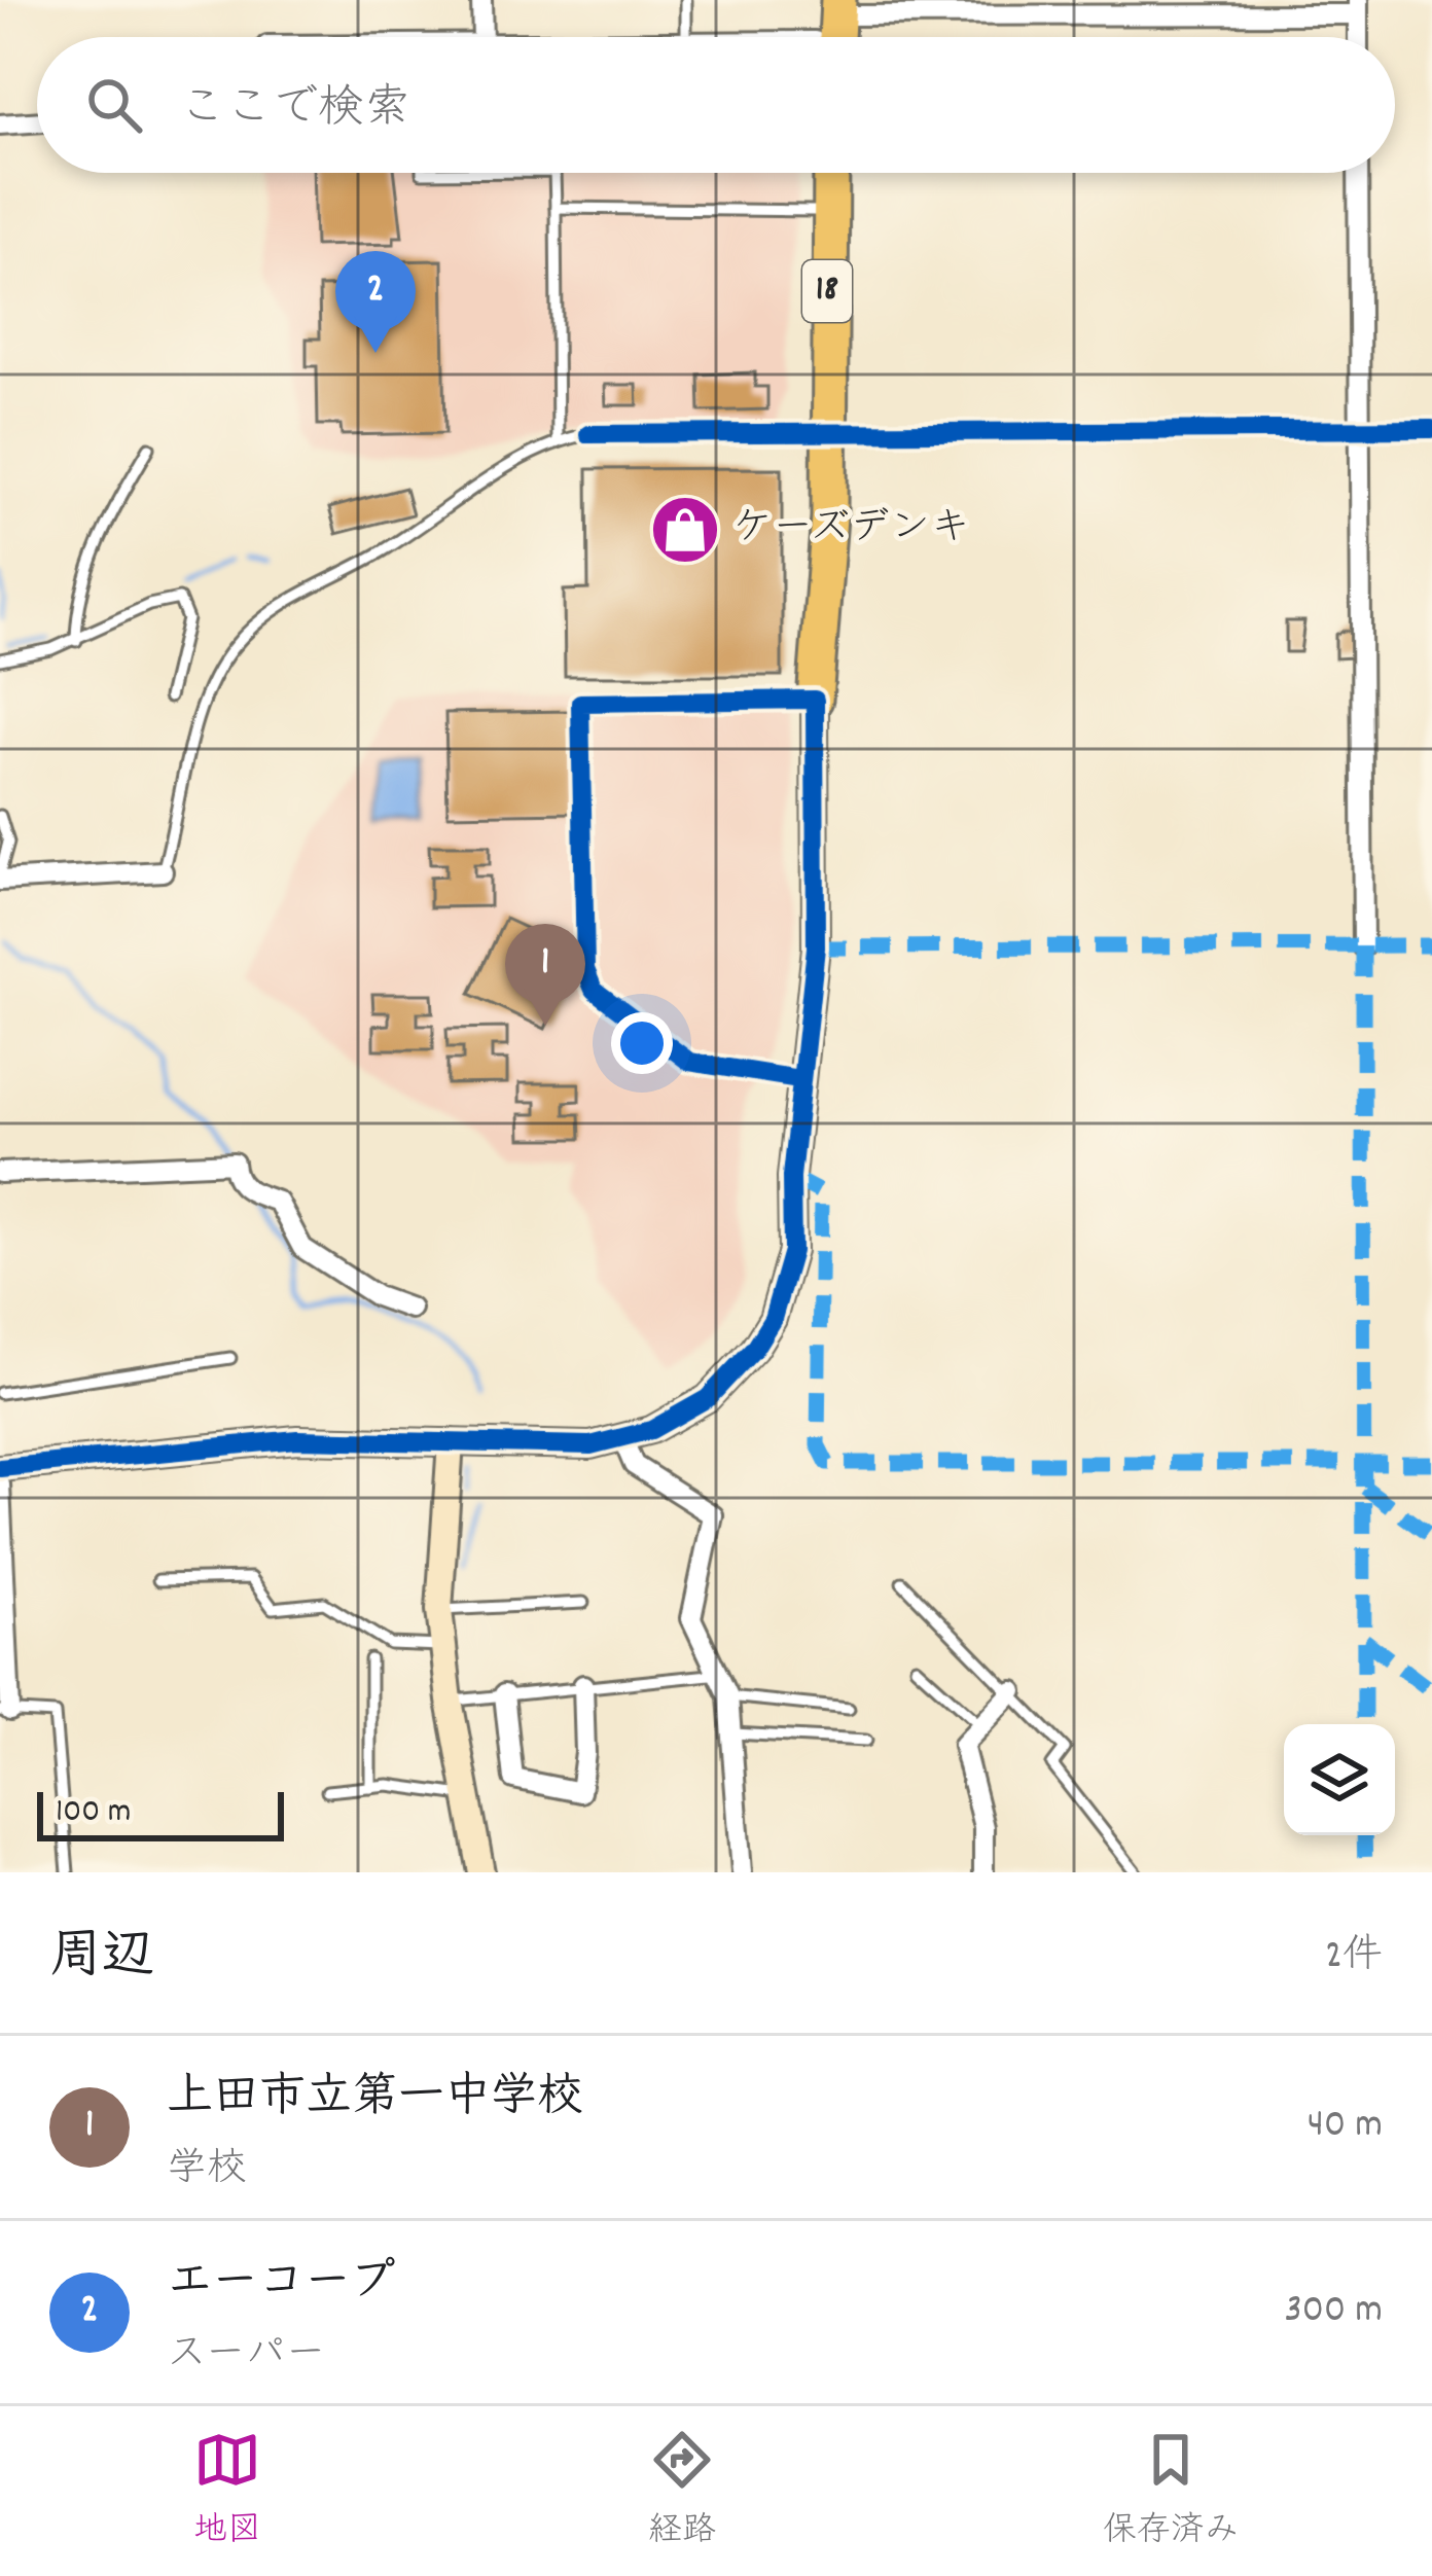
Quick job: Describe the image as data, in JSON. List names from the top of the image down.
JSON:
{
  "streets": {
    "highway": ["18"]
  },
  "places": {
    "shop": ["ケーズデンキ"]
  },
  "scale_bar": "100 m",
  "page": {
    "search": "ここで検索",
    "pins": ["2", "1"],
    "scale": "100 m",
    "heading": ["周辺", "2件"],
    "list": [
      {
        "mark": "1",
        "name": "上田市立第一中学校",
        "note": "学校",
        "value": "40 m"
      },
      {
        "mark": "2",
        "name": "エーコープ",
        "note": "スーパー",
        "value": "300 m"
      }
    ],
    "nav": ["地図", "経路", "保存済み"]
  }
}
